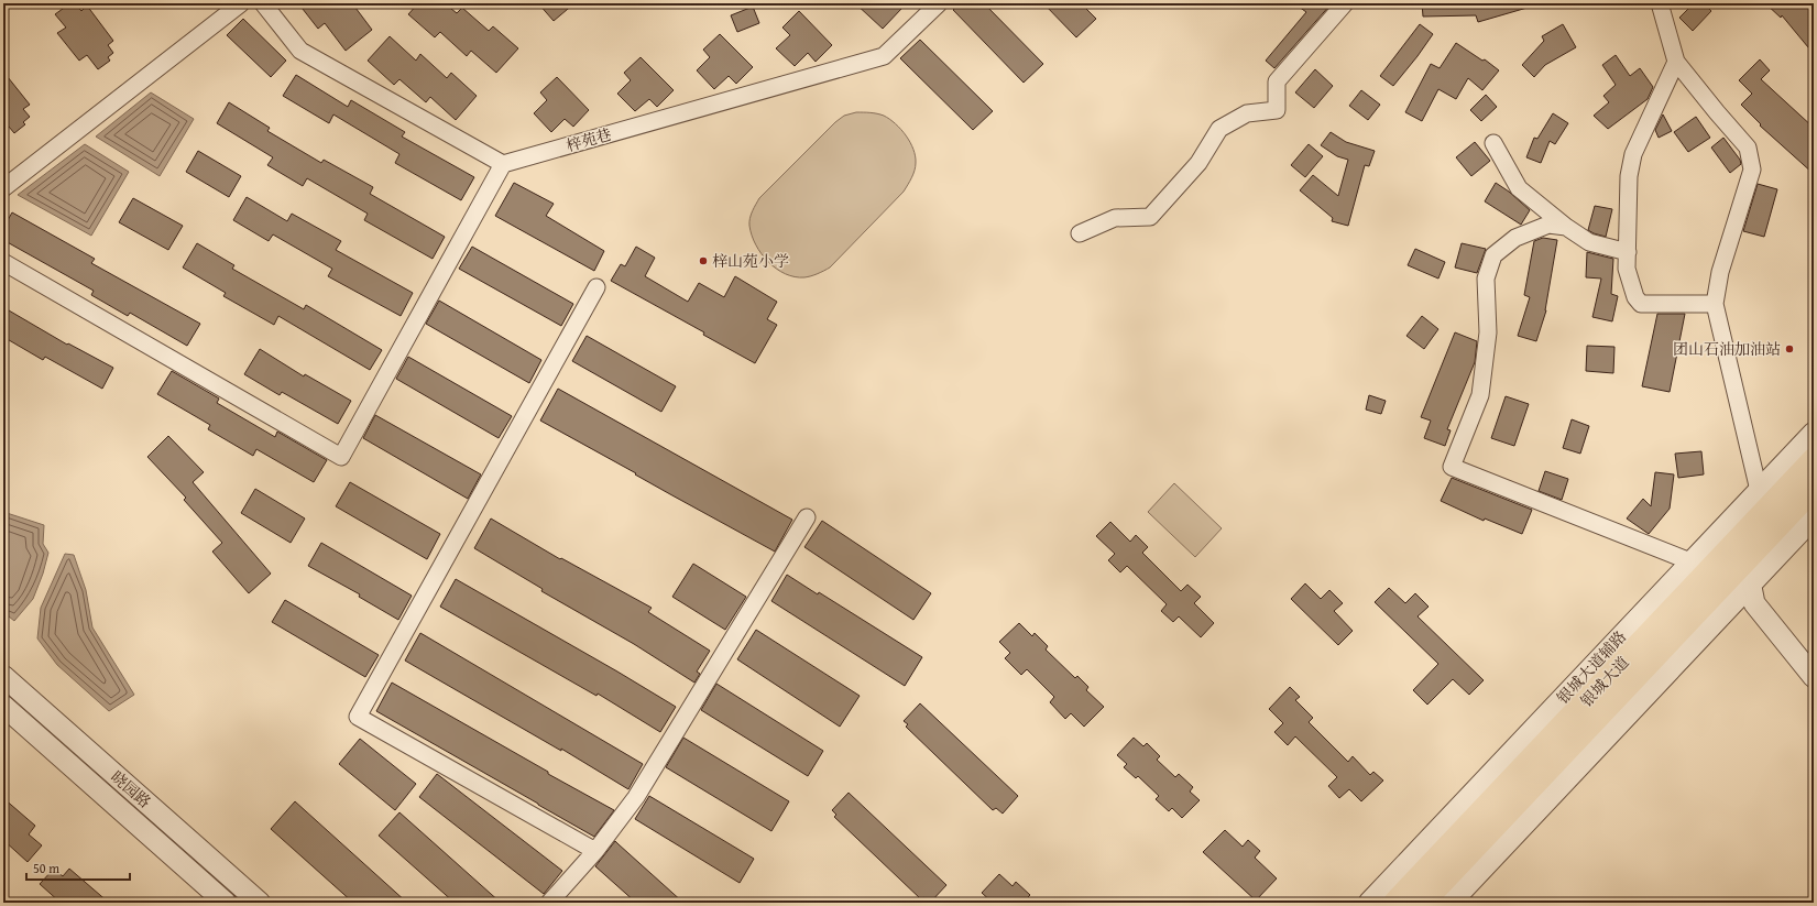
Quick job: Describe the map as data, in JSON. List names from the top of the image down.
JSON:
{
  "streets": {
    "main road": ["银城大道"],
    "street": ["梓苑巷", "银城大道辅路", "晓园路"]
  },
  "crossings": [
    ["银城大道辅路", "银城大道"]
  ],
  "places": ["梓山苑小学", "团山石油加油站"],
  "scale_bar": "50 m"
}
